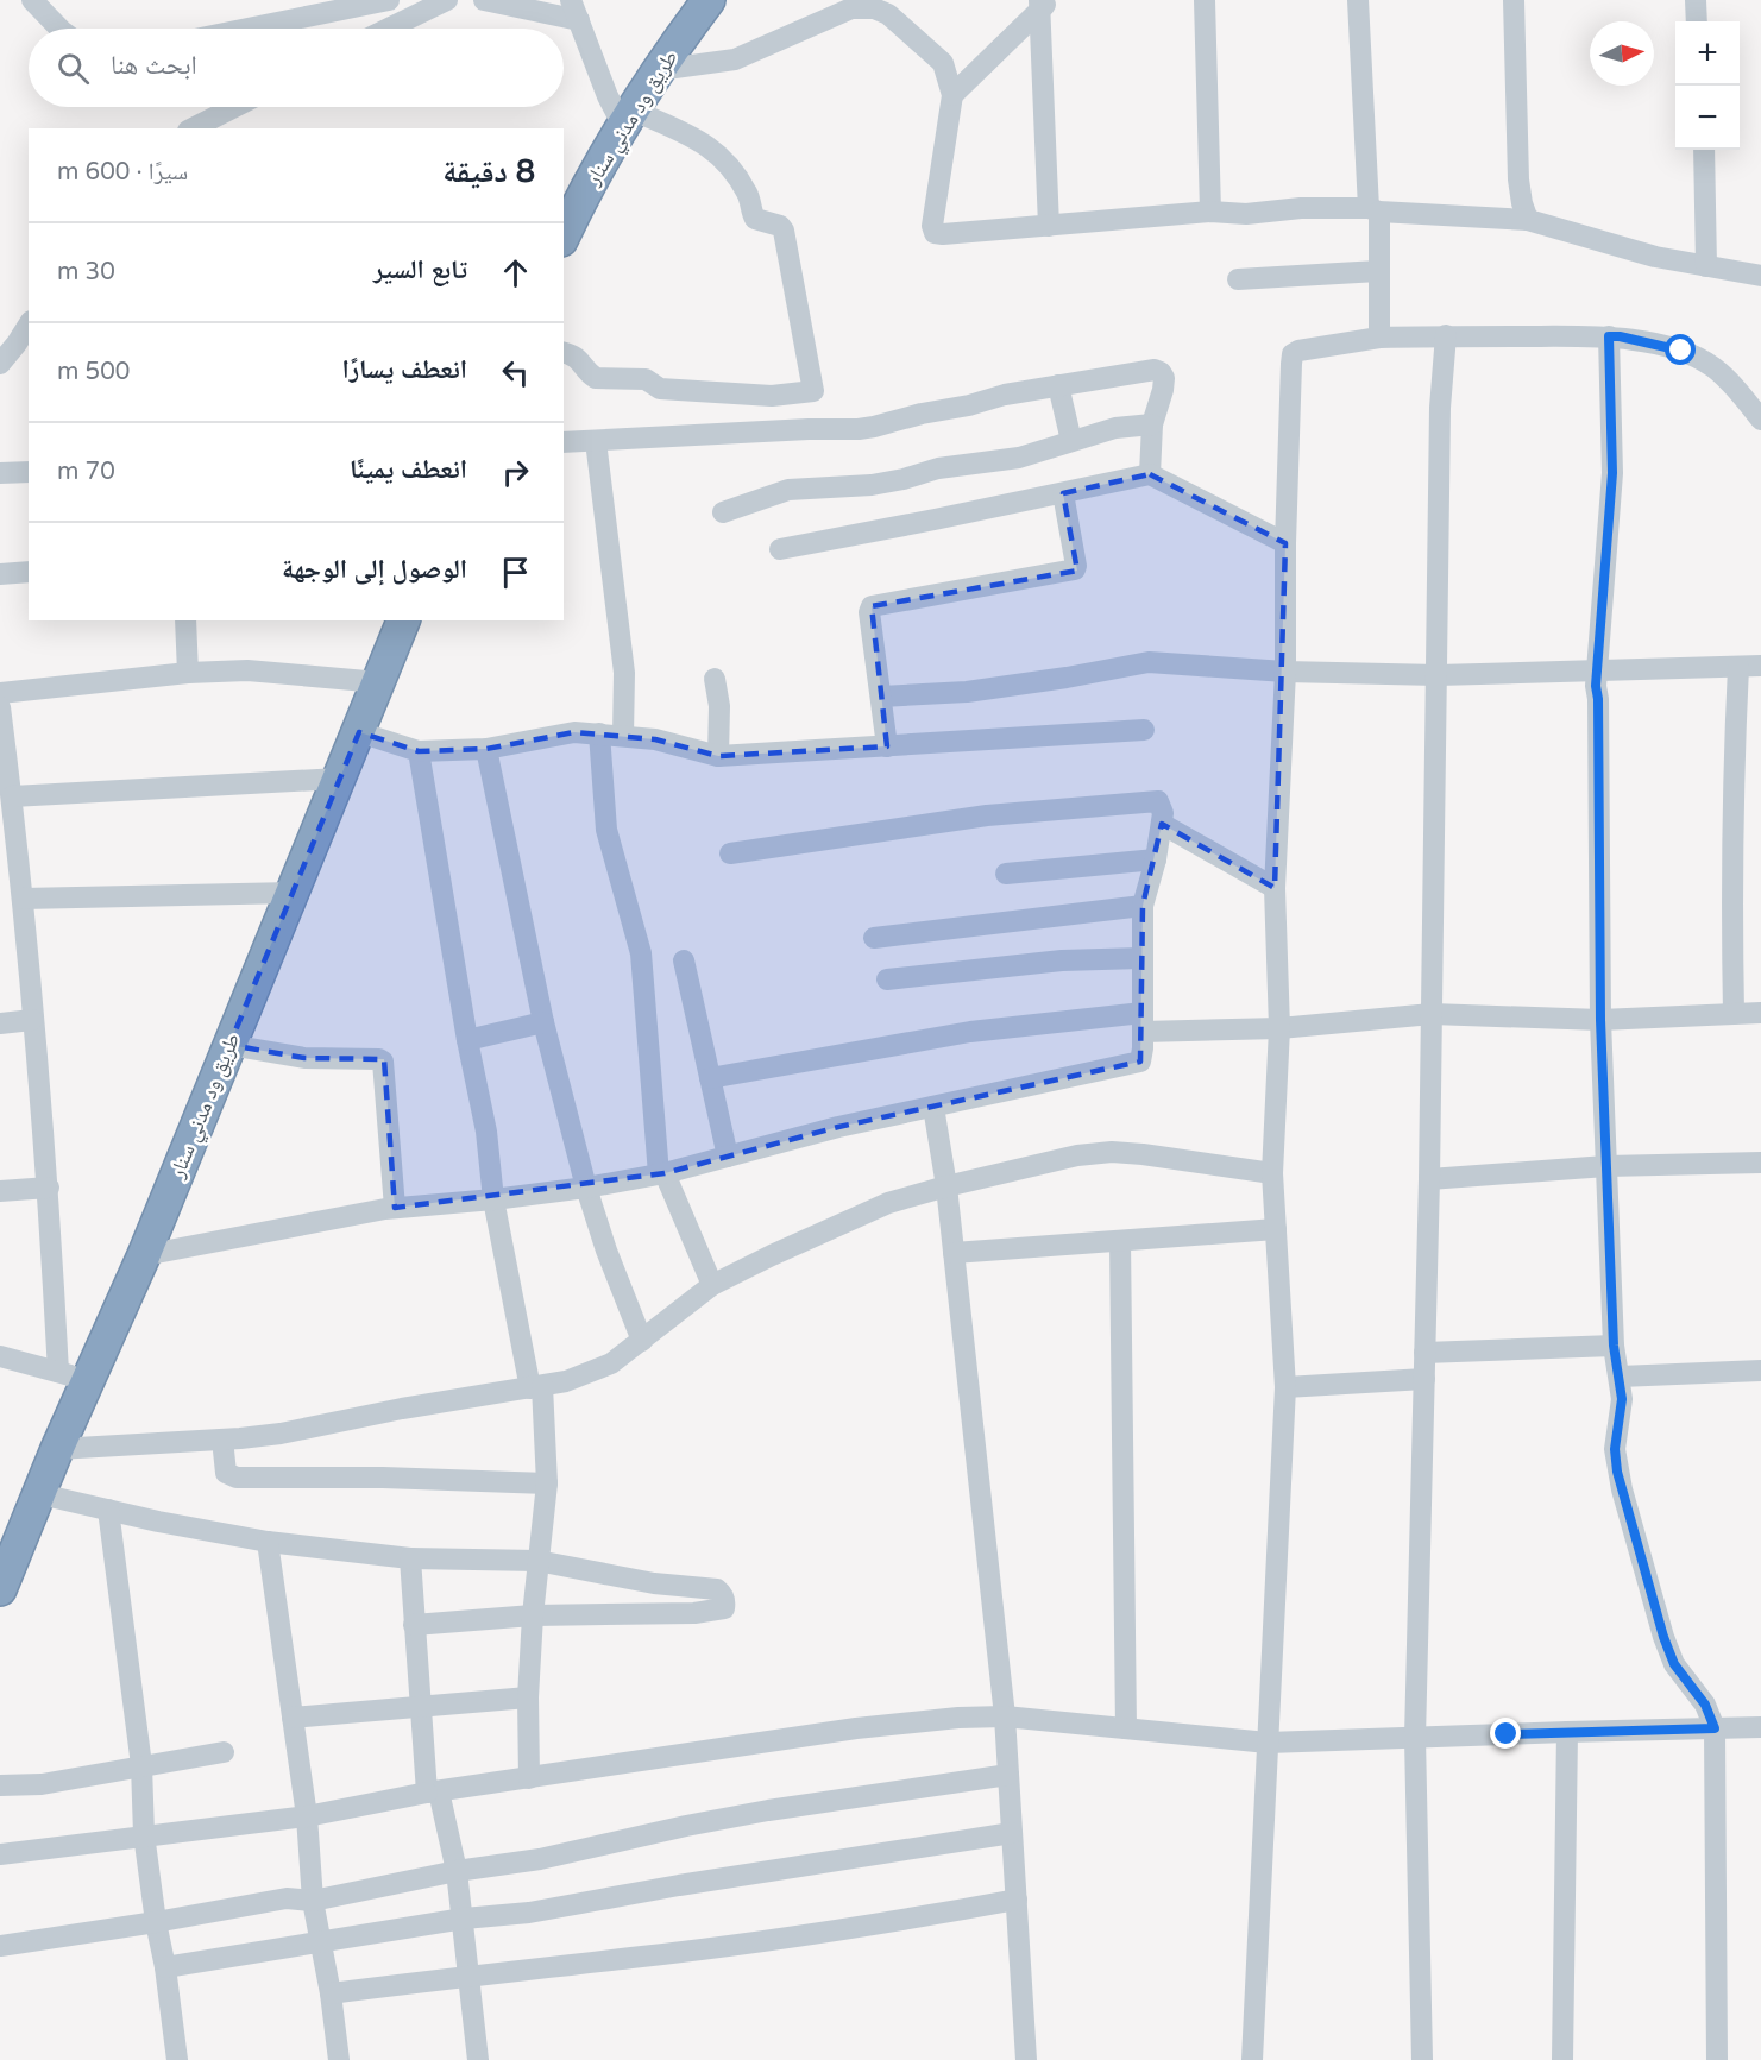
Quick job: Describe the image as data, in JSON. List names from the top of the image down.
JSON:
{
  "streets": {
    "highway": ["طريق ود مدني سنار"]
  },
  "north": "right",
  "page": {
    "map_buttons": ["+", "−"],
    "search": "ابحث هنا",
    "heading": ["8 دقيقة", "سيرًا · 600 m"],
    "list": [
      ["تابع السير", "30 m"],
      ["انعطف يسارًا", "500 m"],
      ["انعطف يمينًا", "70 m"],
      "الوصول إلى الوجهة"
    ]
  }
}
